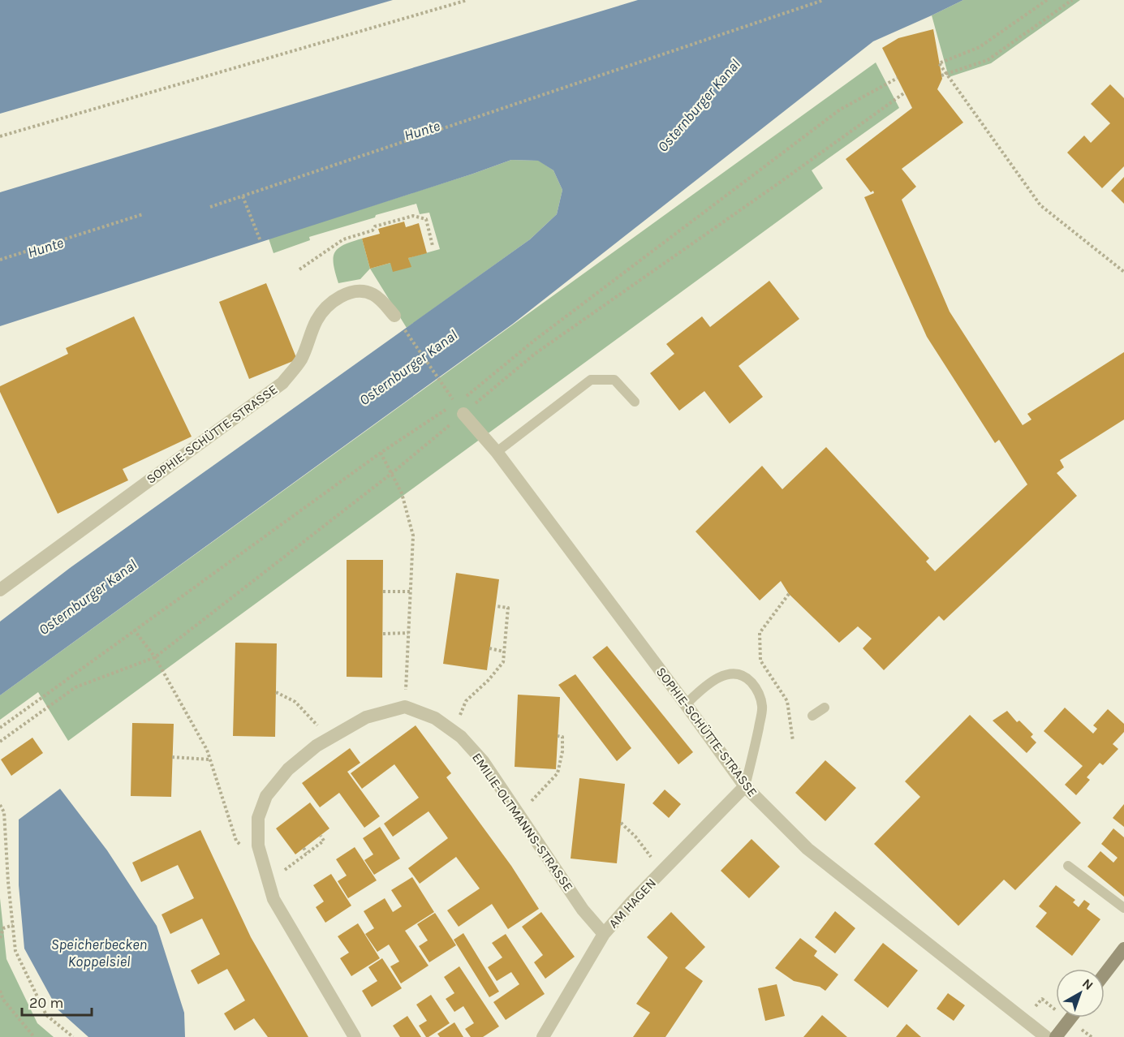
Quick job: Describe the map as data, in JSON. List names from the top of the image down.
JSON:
{
  "streets": {
    "street": ["SOPHIE-SCHÜTTE-STRASSE", "EMILIE-OLTMANNS-STRASSE", "AM HAGEN"]
  },
  "crossings": [
    ["SOPHIE-SCHÜTTE-STRASSE", "AM HAGEN"],
    ["EMILIE-OLTMANNS-STRASSE", "AM HAGEN"]
  ],
  "water": ["Osternburger Kanal", "Hunte", "Speicherbecken Koppelsiel"],
  "scale_bar": "20 m",
  "north": "top right"
}
